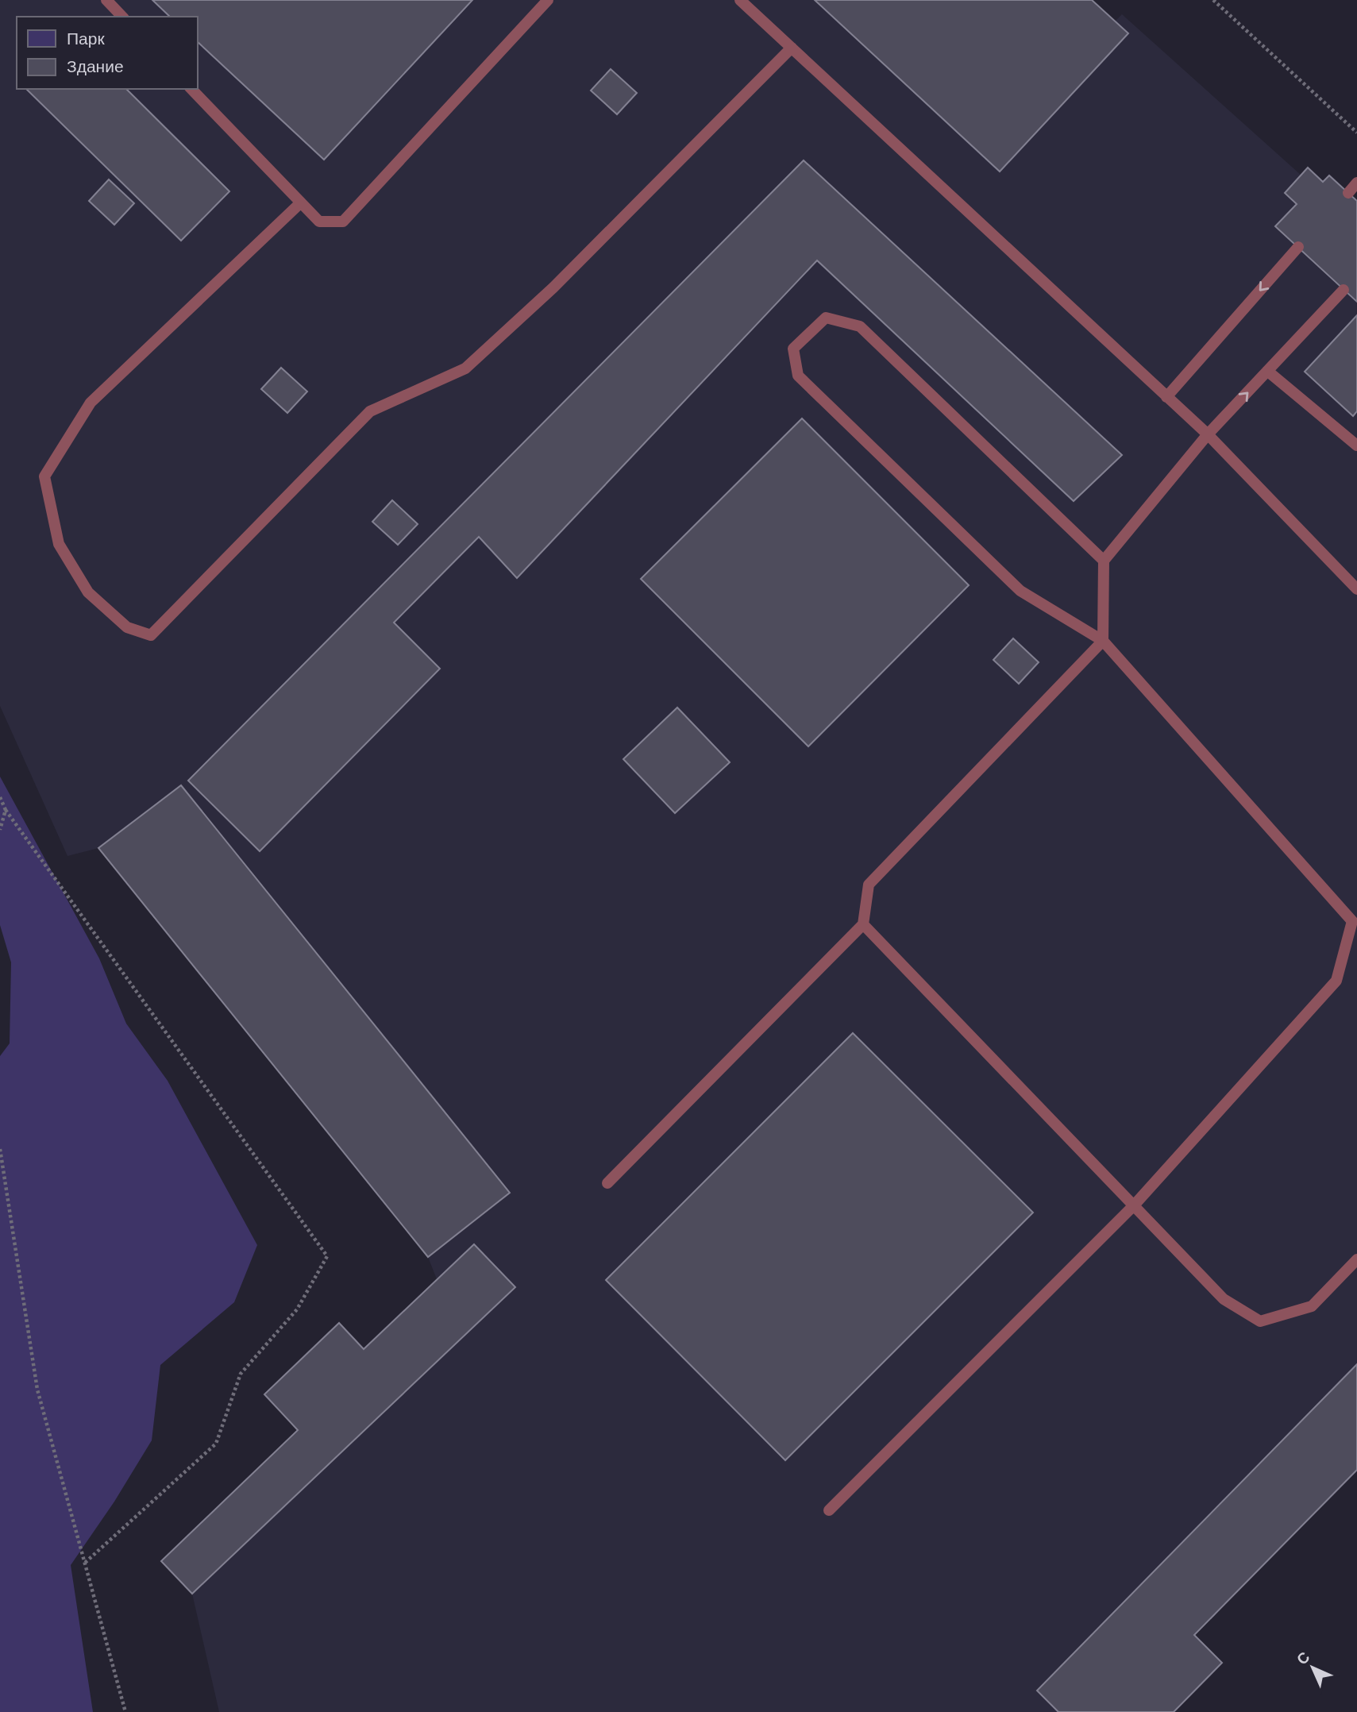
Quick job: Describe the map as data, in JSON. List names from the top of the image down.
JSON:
{
  "legend": ["Парк", "Здание"],
  "north": "top left"
}
